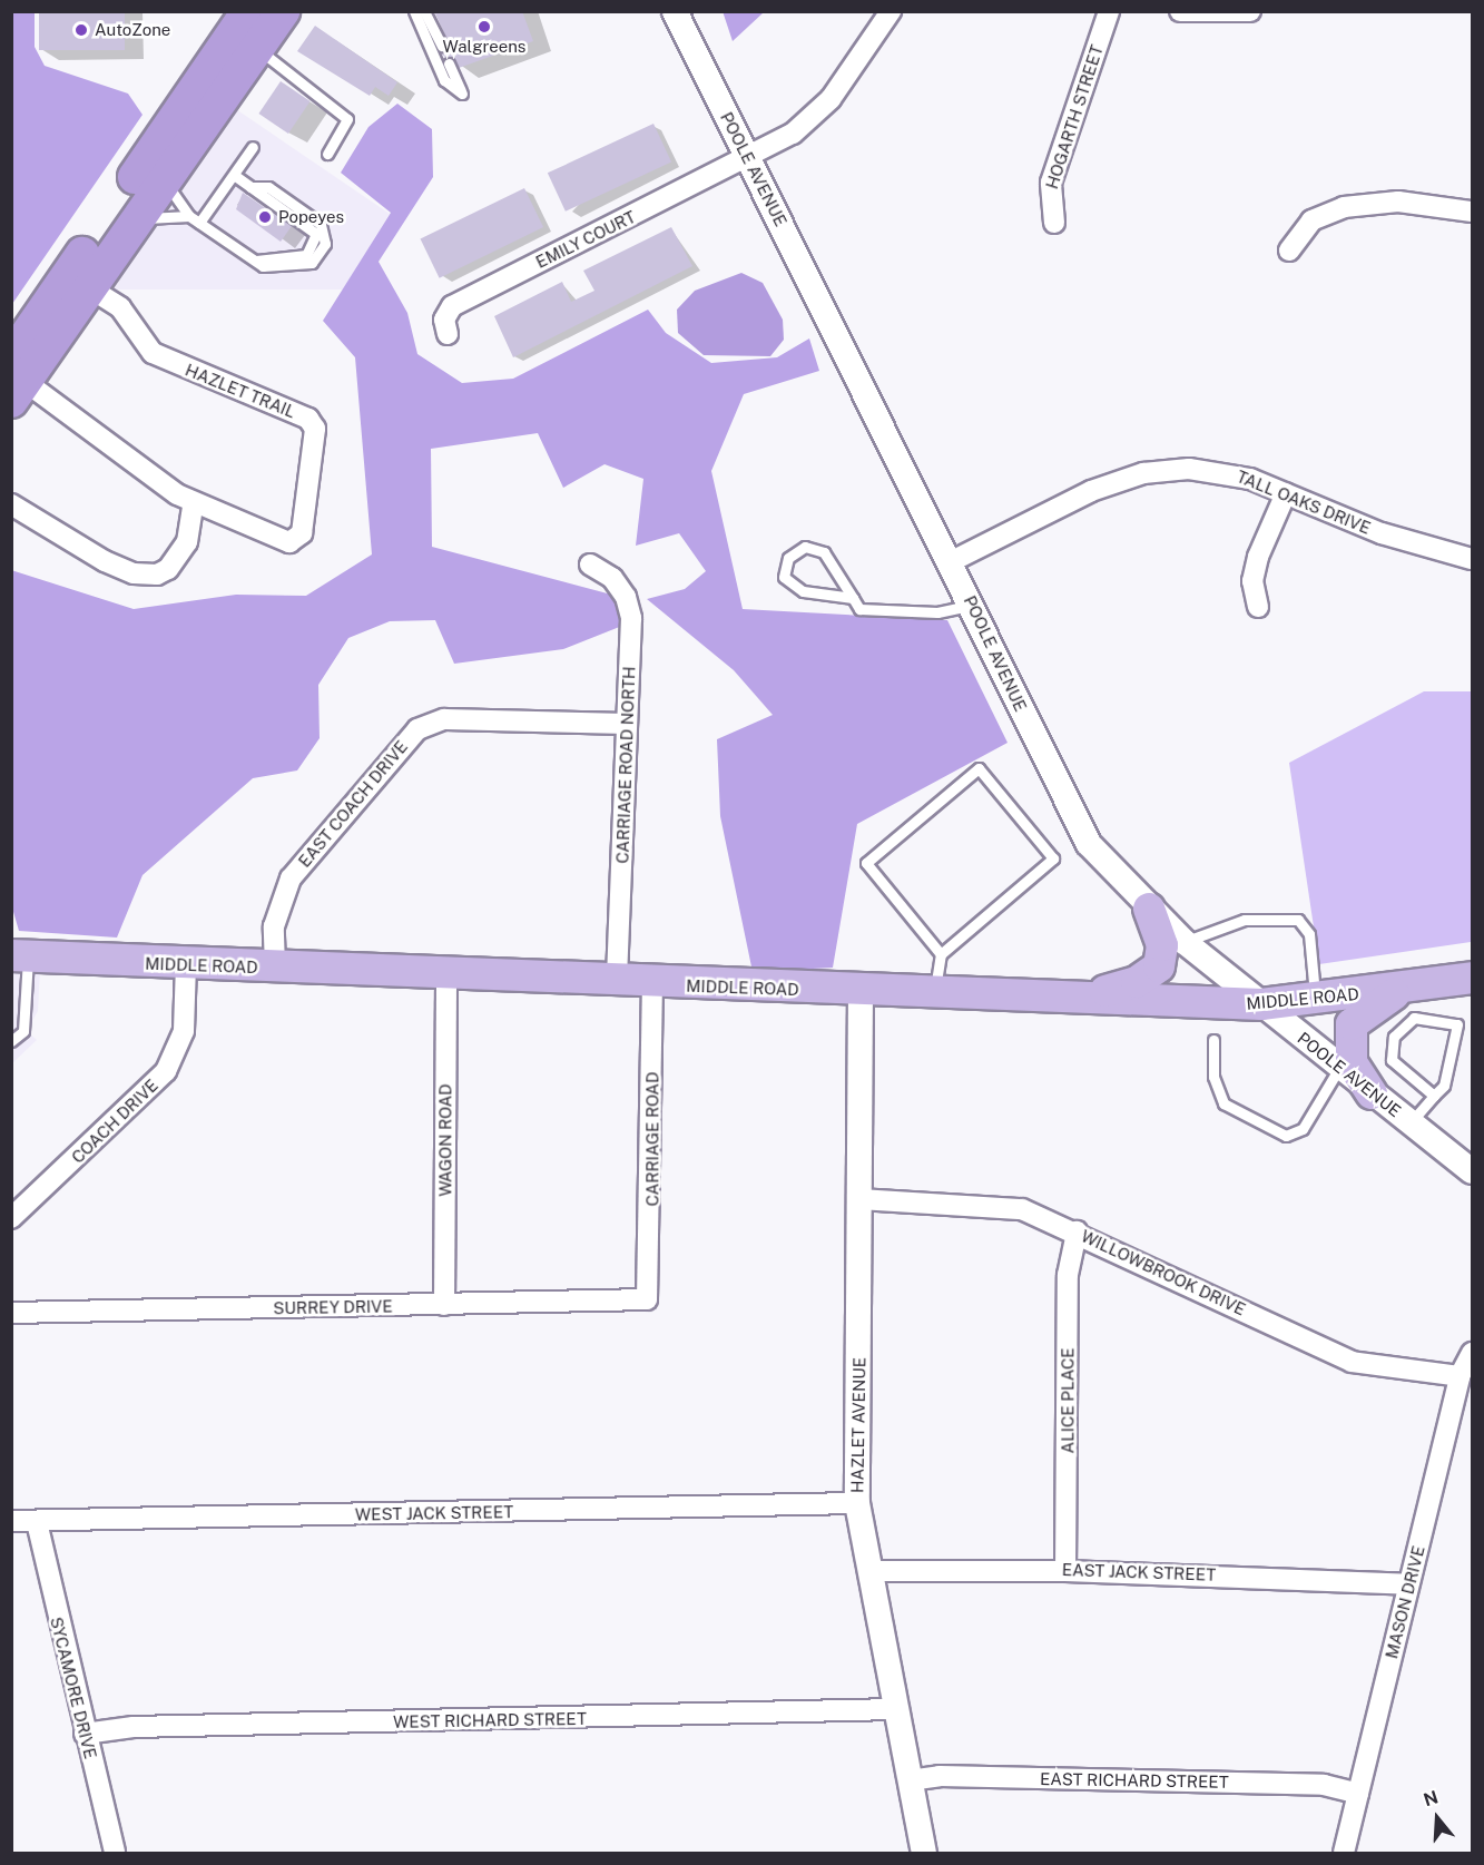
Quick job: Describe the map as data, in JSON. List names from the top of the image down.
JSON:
{
  "streets": {
    "main road": ["MIDDLE ROAD"],
    "street": [
      "HOGARTH STREET",
      "POOLE AVENUE",
      "EMILY COURT",
      "HAZLET TRAIL",
      "TALL OAKS DRIVE",
      "CARRIAGE ROAD NORTH",
      "EAST COACH DRIVE",
      "COACH DRIVE",
      "CARRIAGE ROAD",
      "WAGON ROAD",
      "WILLOWBROOK DRIVE",
      "SURREY DRIVE",
      "ALICE PLACE",
      "HAZLET AVENUE",
      "WEST JACK STREET",
      "EAST JACK STREET",
      "MASON DRIVE",
      "SYCAMORE DRIVE",
      "WEST RICHARD STREET",
      "EAST RICHARD STREET"
    ]
  },
  "crossings": [
    ["POOLE AVENUE", "EMILY COURT"],
    ["POOLE AVENUE", "TALL OAKS DRIVE"],
    ["POOLE AVENUE", "MIDDLE ROAD"],
    ["CARRIAGE ROAD NORTH", "EAST COACH DRIVE"],
    ["CARRIAGE ROAD NORTH", "MIDDLE ROAD"],
    ["EAST COACH DRIVE", "MIDDLE ROAD"],
    ["MIDDLE ROAD", "COACH DRIVE"],
    ["MIDDLE ROAD", "CARRIAGE ROAD"],
    ["MIDDLE ROAD", "WAGON ROAD"],
    ["MIDDLE ROAD", "HAZLET AVENUE"],
    ["CARRIAGE ROAD", "SURREY DRIVE"],
    ["WAGON ROAD", "SURREY DRIVE"],
    ["WILLOWBROOK DRIVE", "ALICE PLACE"],
    ["WILLOWBROOK DRIVE", "HAZLET AVENUE"],
    ["WILLOWBROOK DRIVE", "MASON DRIVE"],
    ["ALICE PLACE", "EAST JACK STREET"],
    ["HAZLET AVENUE", "WEST JACK STREET"],
    ["HAZLET AVENUE", "EAST JACK STREET"],
    ["HAZLET AVENUE", "WEST RICHARD STREET"],
    ["HAZLET AVENUE", "EAST RICHARD STREET"],
    ["WEST JACK STREET", "SYCAMORE DRIVE"],
    ["EAST JACK STREET", "MASON DRIVE"],
    ["MASON DRIVE", "EAST RICHARD STREET"],
    ["SYCAMORE DRIVE", "WEST RICHARD STREET"]
  ],
  "places": ["Walgreens", "AutoZone", "Popeyes"],
  "north": "top"
}
